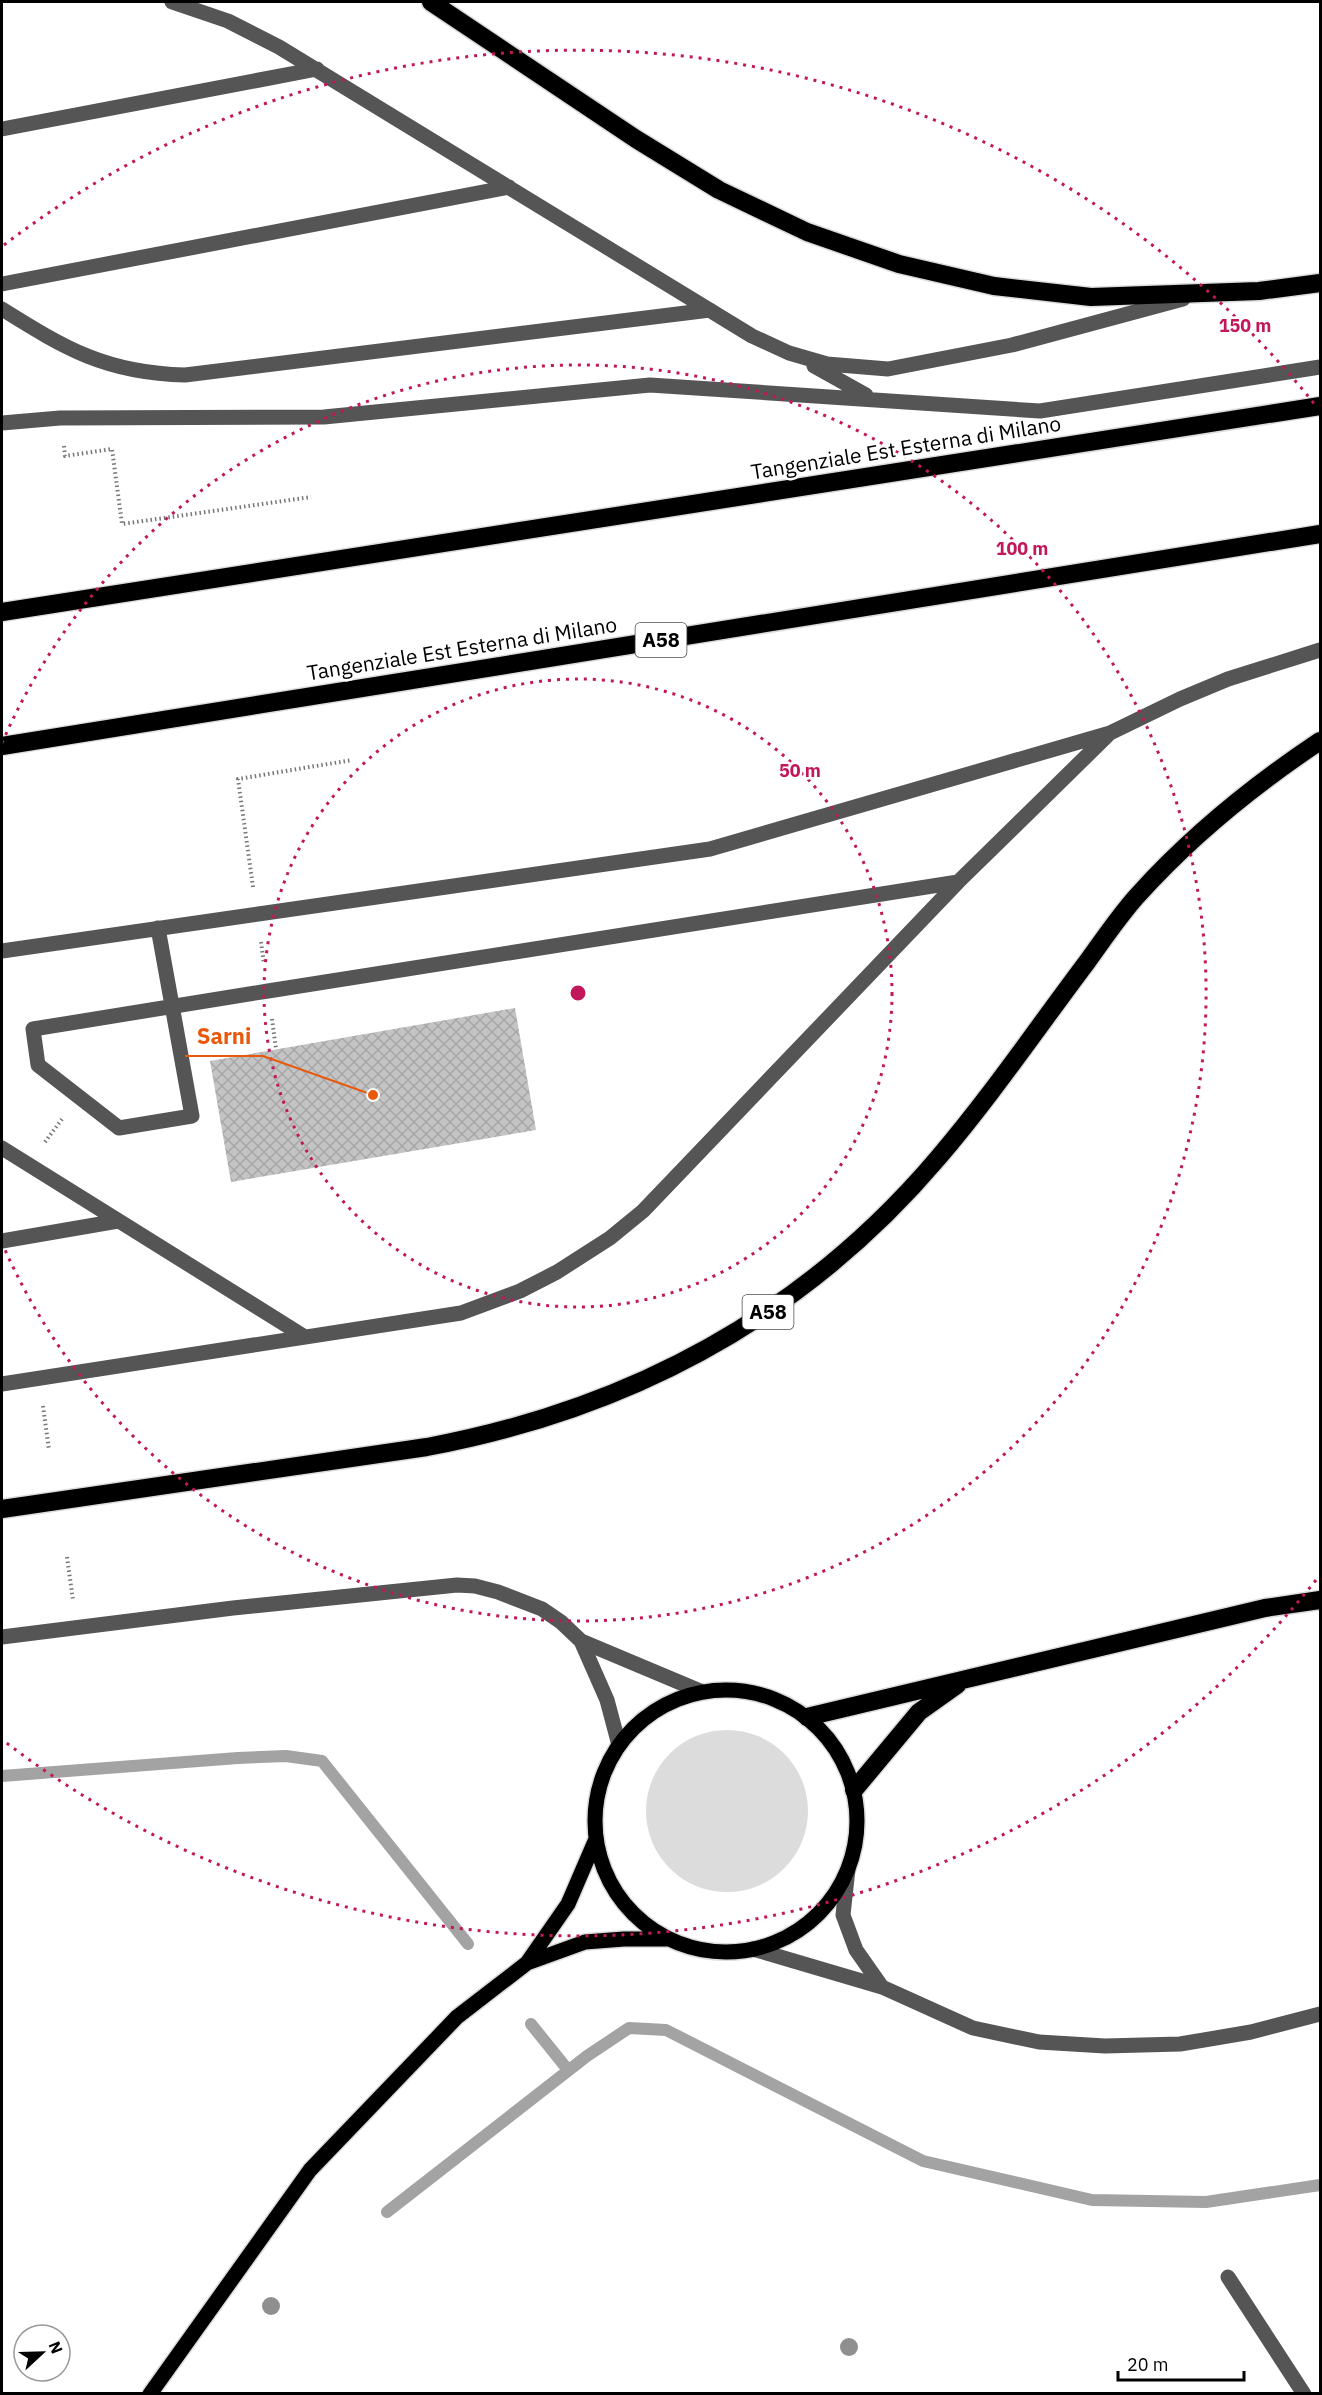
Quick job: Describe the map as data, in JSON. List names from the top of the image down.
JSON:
{
  "streets": {
    "highway": ["Tangenziale Est Esterna di Milano", "A58"]
  },
  "places": ["Sarni"],
  "scale_bar": "20 m",
  "north": "right",
  "rings": ["150 m", "100 m", "50 m"]
}
